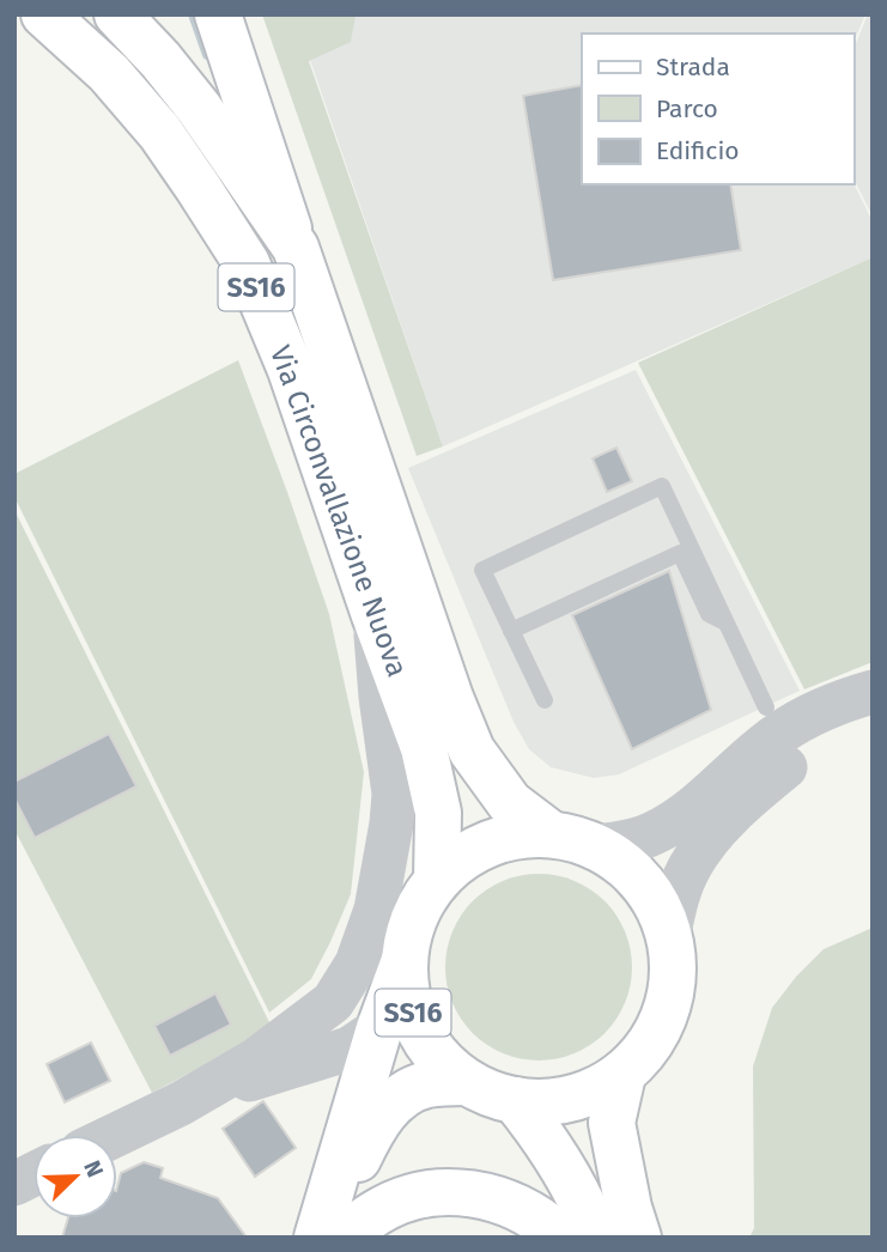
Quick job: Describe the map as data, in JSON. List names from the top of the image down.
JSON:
{
  "streets": {
    "main road": ["SS16", "Via Circonvallazione Nuova"]
  },
  "legend": ["Strada", "Parco", "Edificio"],
  "north": "top right"
}
